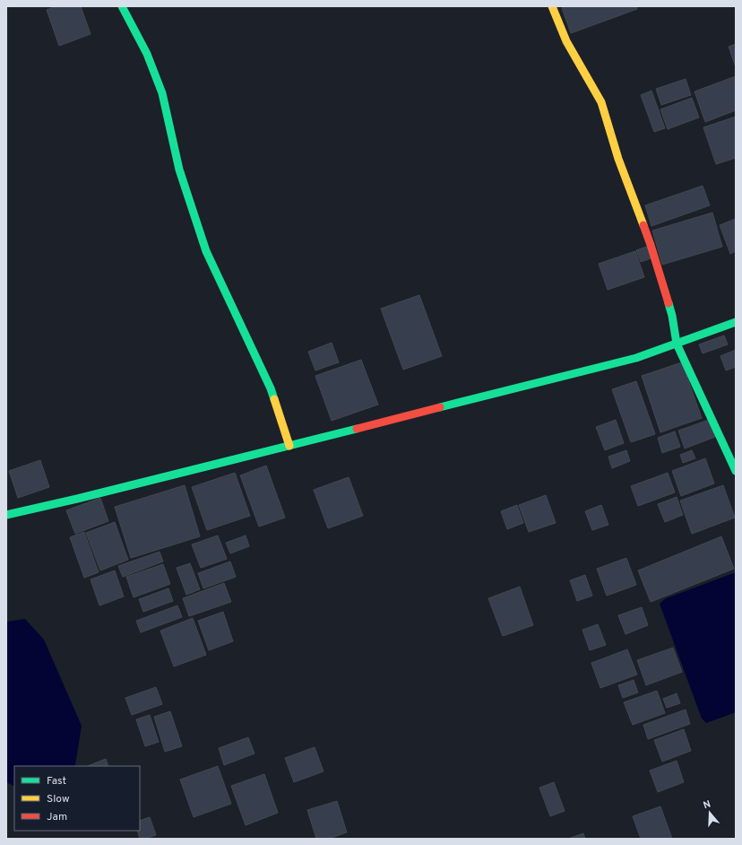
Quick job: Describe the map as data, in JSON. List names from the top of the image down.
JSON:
{
  "legend": ["Fast", "Slow", "Jam"],
  "north": "top"
}
